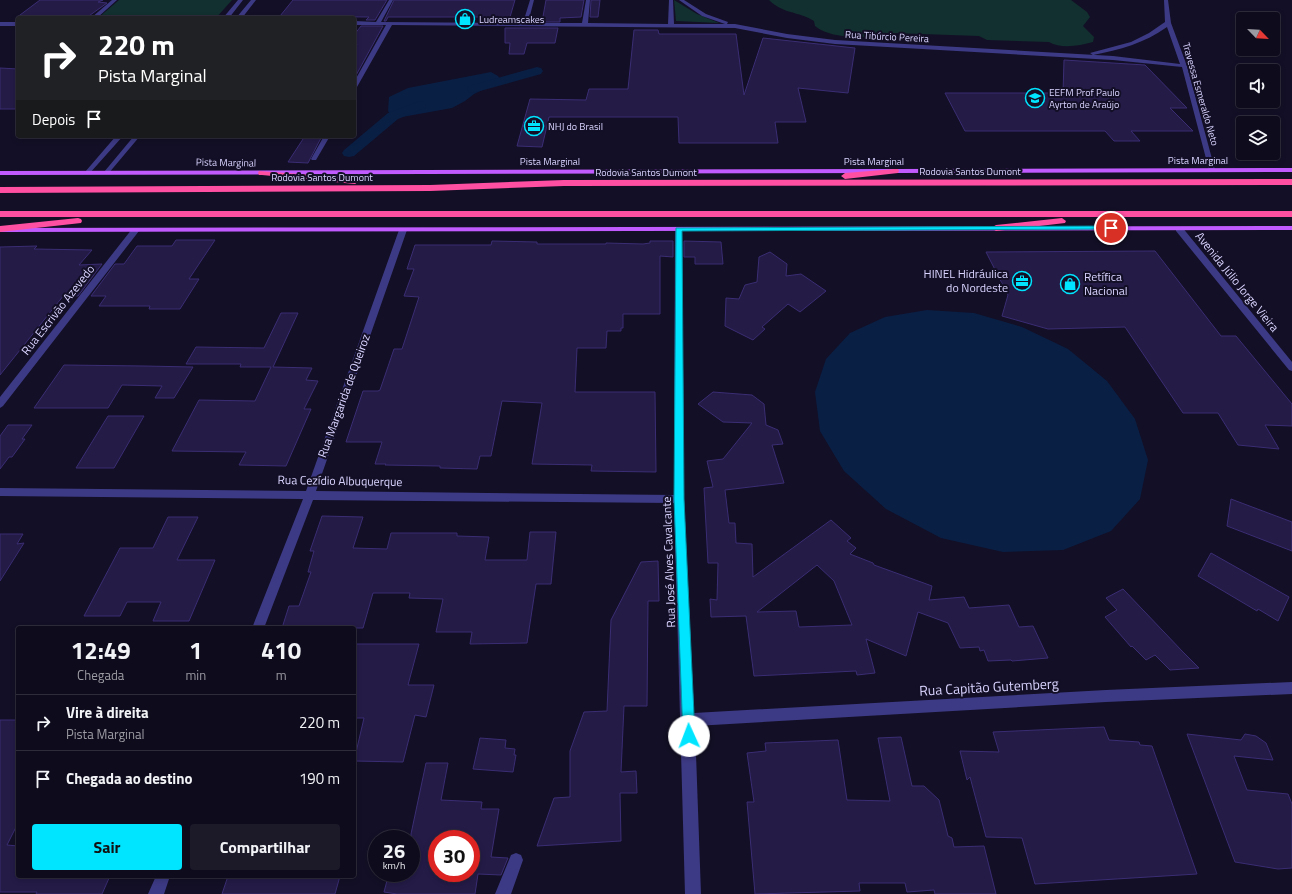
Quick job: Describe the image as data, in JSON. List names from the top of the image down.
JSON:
{
  "streets": {
    "highway": ["Rodovia Santos Dumont"],
    "main road": ["Pista Marginal"],
    "street": [
      "Rua Tibúrcio Pereira",
      "Travessa Esmeraldo Neto",
      "Avenida Júlio Jorge Vieira",
      "Rua Escrivão Azevedo",
      "Rua Margarida de Queiroz",
      "Rua Cezídio Albuquerque",
      "Rua José Alves Cavalcante",
      "Rua Capitão Gutemberg"
    ]
  },
  "crossings": [
    ["Rua Tibúrcio Pereira", "Travessa Esmeraldo Neto"],
    ["Travessa Esmeraldo Neto", "Pista Marginal"],
    ["Rua Margarida de Queiroz", "Rua Cezídio Albuquerque"],
    ["Rua Cezídio Albuquerque", "Rua José Alves Cavalcante"],
    ["Rua José Alves Cavalcante", "Rua Capitão Gutemberg"]
  ],
  "places": {
    "shop": ["Ludreamscakes", "Retífica Nacional"],
    "school or university": ["EEFM Prof Paulo Ayrton de Araújo"],
    "office": ["NHJ do Brasil", "HINEL Hidráulica do Nordeste"]
  },
  "north": "bottom right",
  "page": {
    "turn": ["220 m", "Pista Marginal"],
    "then": "Depois",
    "eta": [
      "12:49",
      "Chegada",
      "1",
      "min",
      "410",
      "m"
    ],
    "list": [
      {
        "name": "Vire à direita",
        "note": "Pista Marginal",
        "value": "220 m"
      },
      {
        "name": "Chegada ao destino",
        "value": "190 m"
      }
    ],
    "buttons": ["Sair", "Compartilhar"],
    "speed": "26 km/h",
    "limit": "30"
  }
}
